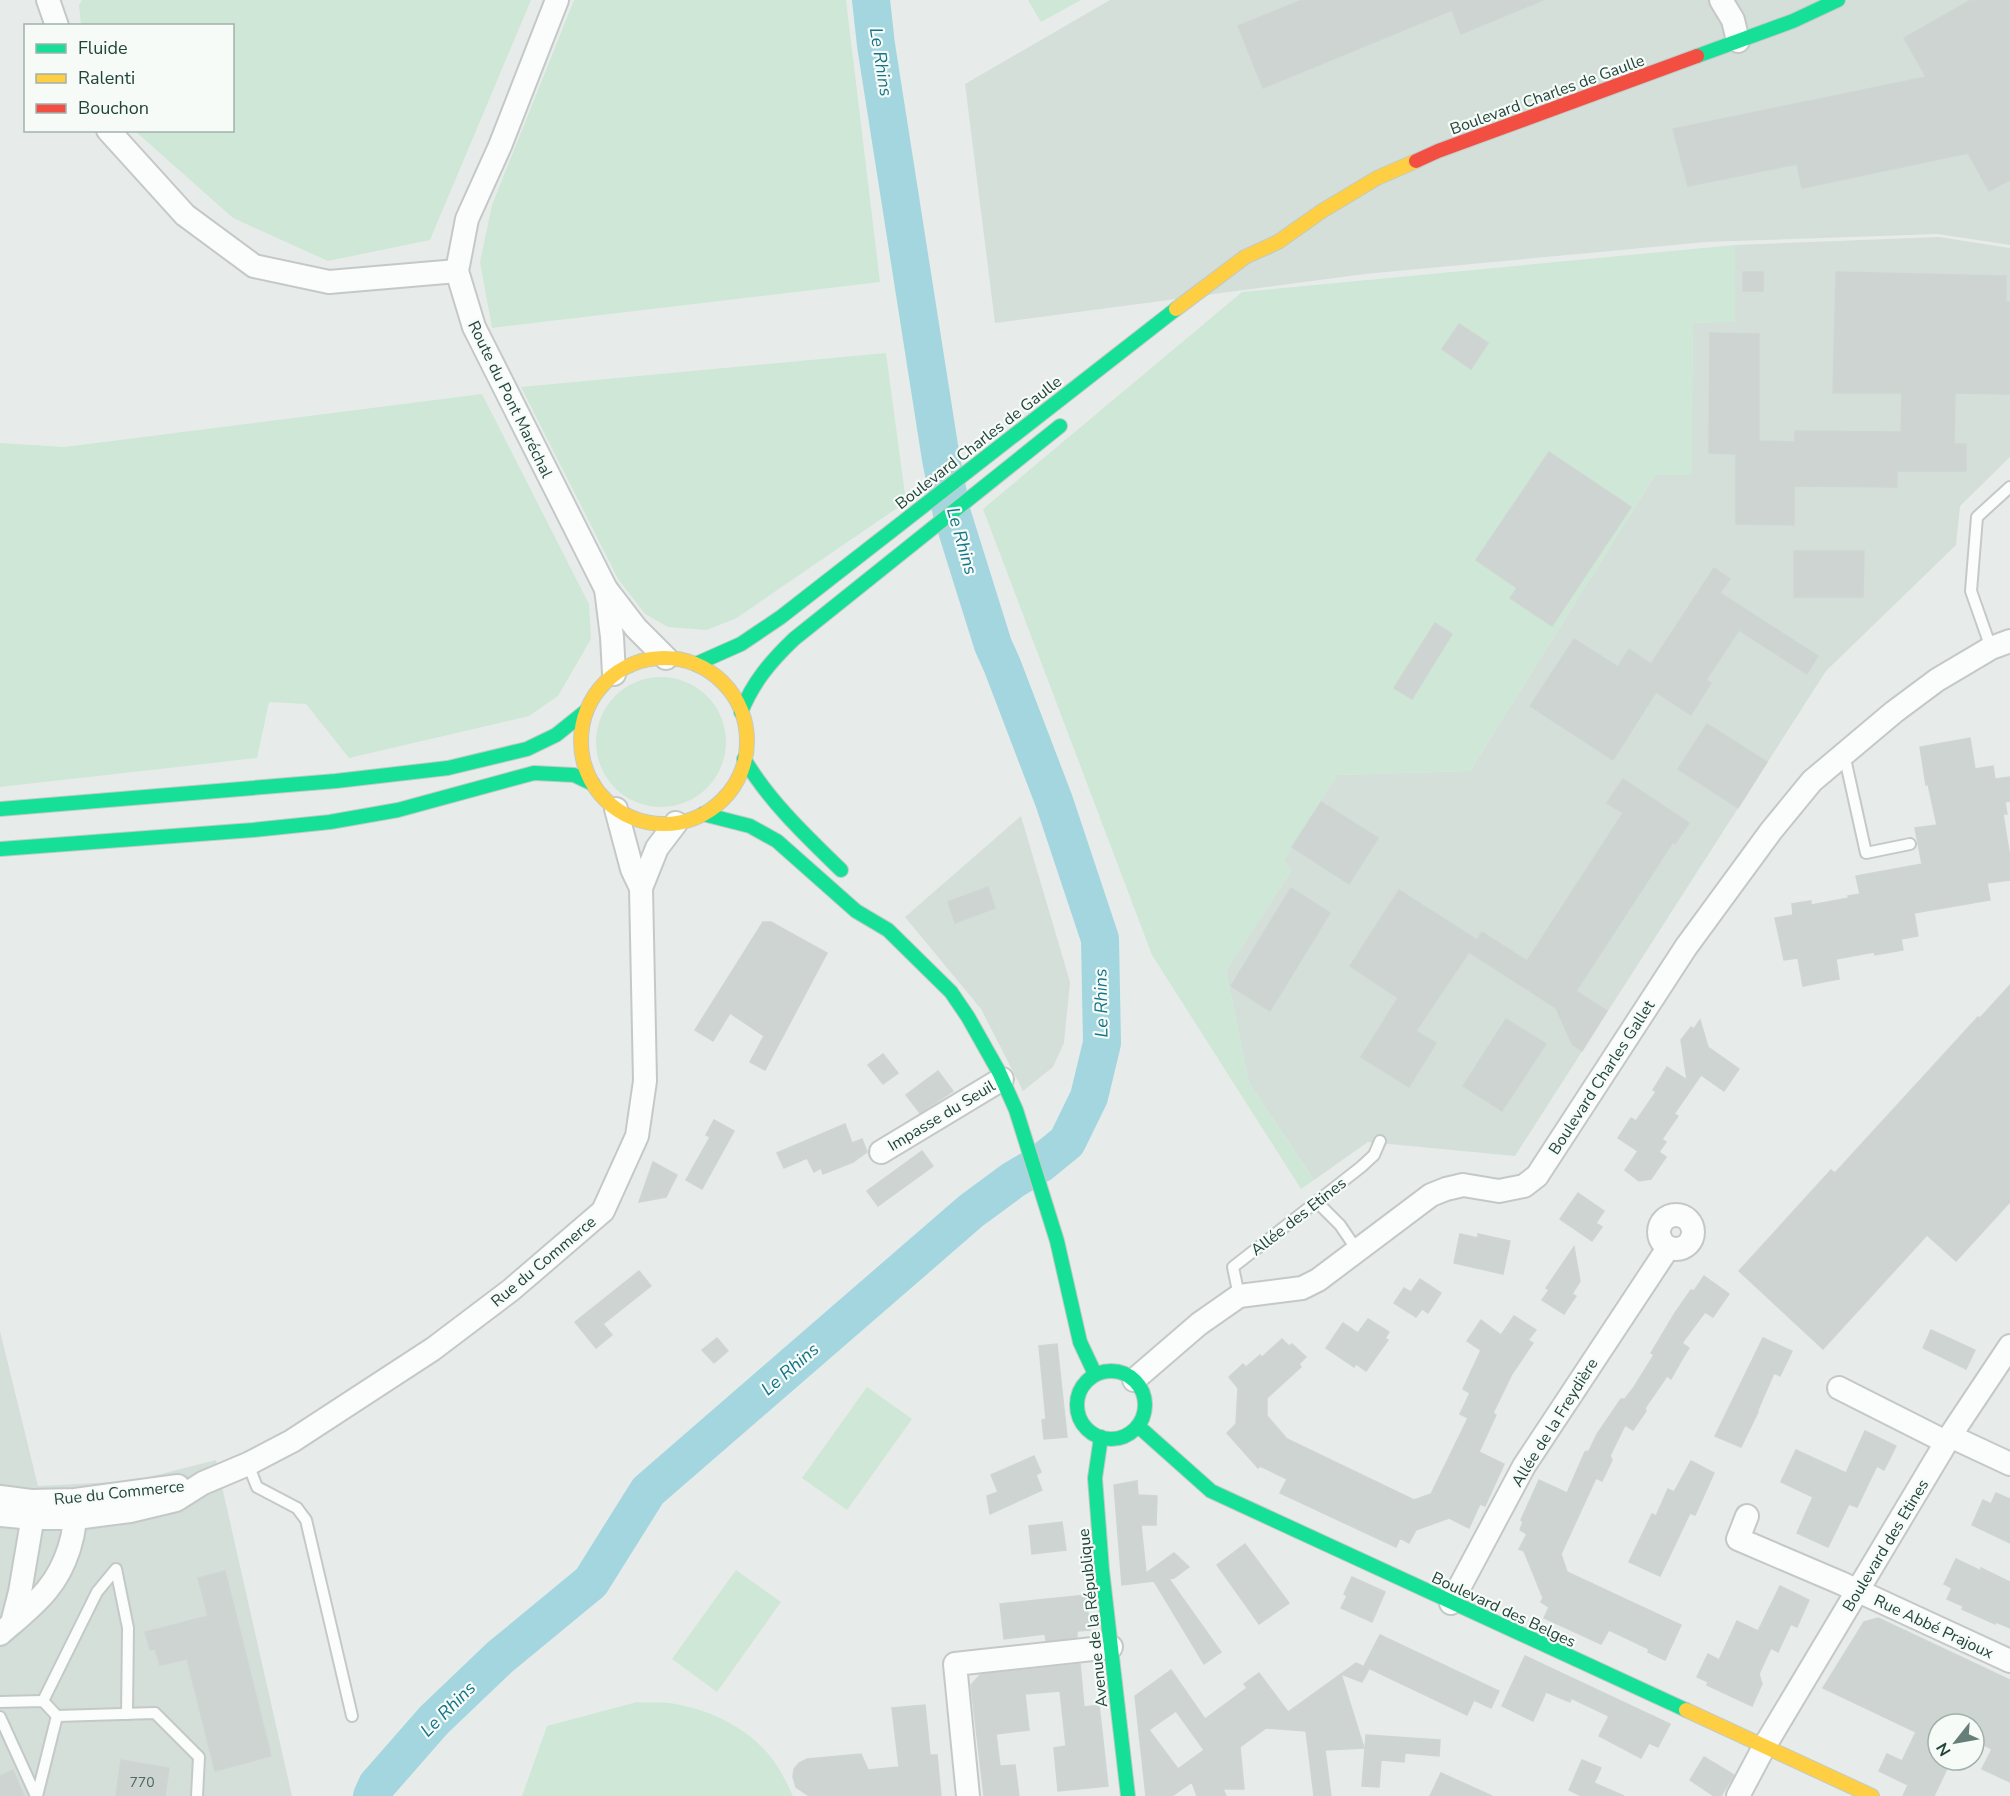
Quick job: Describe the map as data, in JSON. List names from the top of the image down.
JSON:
{
  "streets": {
    "main road": ["Boulevard Charles de Gaulle", "Boulevard des Belges", "Avenue de la République"],
    "street": [
      "Route du Pont Maréchal",
      "Boulevard Charles Gallet",
      "Impasse du Seuil",
      "Rue du Commerce",
      "Allée de la Freydière",
      "Boulevard des Etines",
      "Rue Abbé Prajoux"
    ],
    "lane": ["Allée des Etines"]
  },
  "crossings": [
    ["Boulevard Charles de Gaulle", "Route du Pont Maréchal"],
    ["Boulevard Charles de Gaulle", "Rue du Commerce"],
    ["Route du Pont Maréchal", "Rue du Commerce"],
    ["Boulevard Charles Gallet", "Allée des Etines"],
    ["Boulevard Charles Gallet", "Boulevard des Belges"],
    ["Boulevard Charles Gallet", "Avenue de la République"],
    ["Allée de la Freydière", "Boulevard des Belges"],
    ["Boulevard des Etines", "Boulevard des Belges"],
    ["Boulevard des Etines", "Rue Abbé Prajoux"],
    ["Boulevard des Belges", "Avenue de la République"]
  ],
  "water": ["Le Rhins"],
  "house_numbers": ["770"],
  "legend": ["Fluide", "Ralenti", "Bouchon"],
  "north": "bottom left"
}
